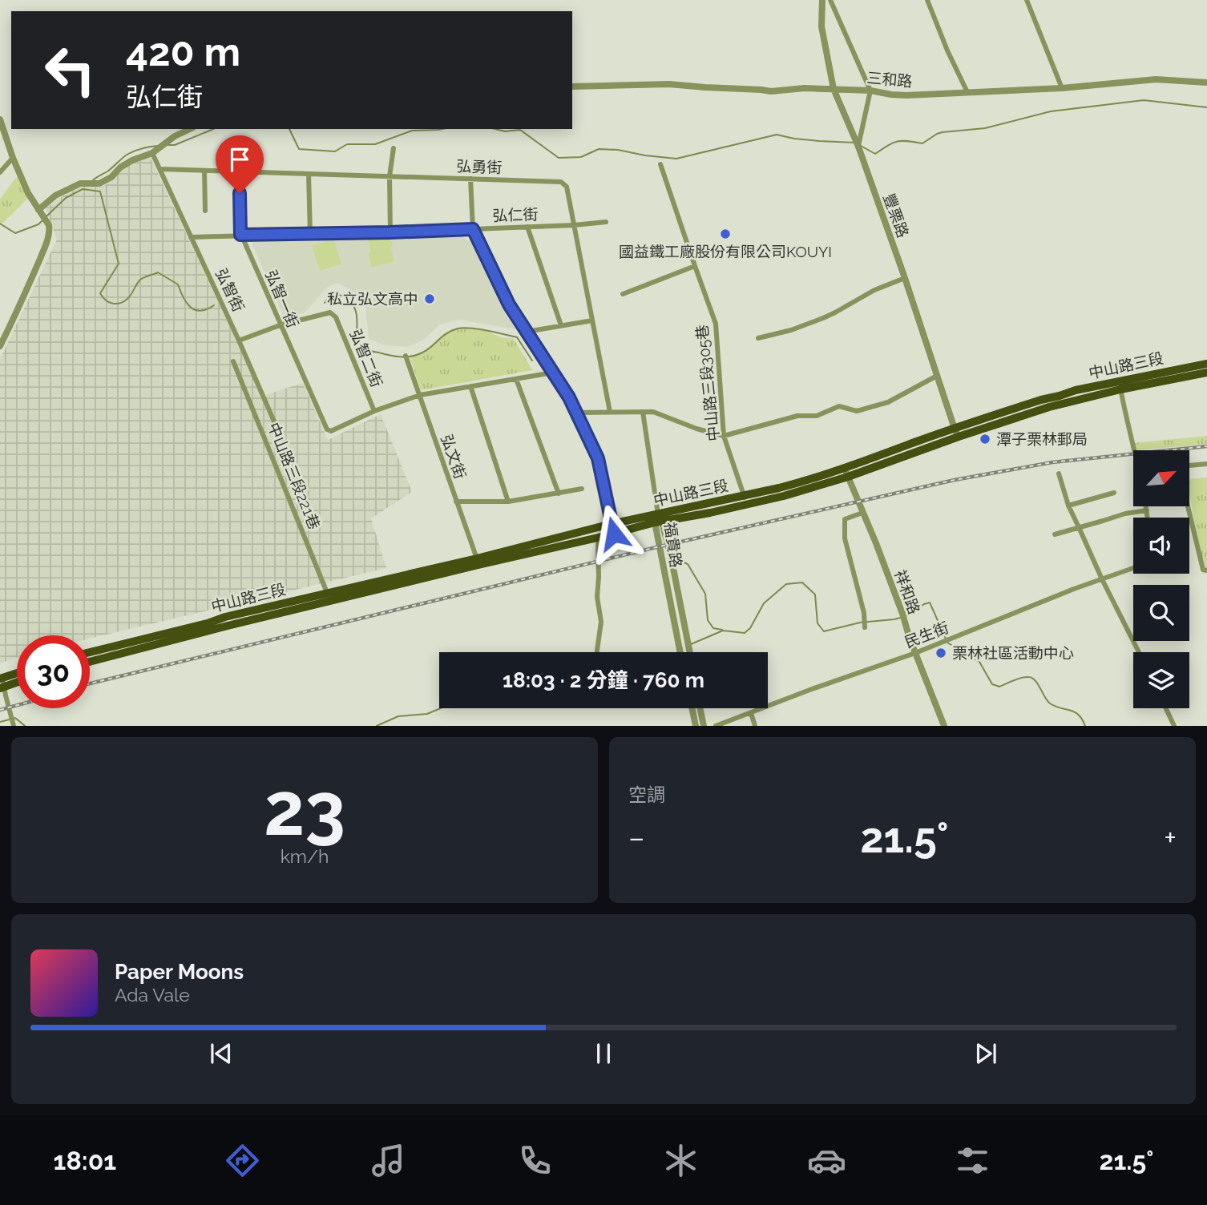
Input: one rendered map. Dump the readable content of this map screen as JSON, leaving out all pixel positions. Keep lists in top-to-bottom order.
{
  "streets": {
    "main road": ["中山路三段"],
    "street": [
      "三和路",
      "弘勇街",
      "弘仁街",
      "豐栗路",
      "弘智街",
      "弘智一街",
      "弘智二街",
      "中山路三段305巷",
      "弘文街",
      "中山路三段221巷",
      "福貴路",
      "祥和路",
      "民生街"
    ]
  },
  "crossings": [
    ["三和路", "豐栗路"],
    ["弘勇街", "弘仁街"],
    ["弘勇街", "弘智街"],
    ["弘勇街", "弘智一街"],
    ["弘仁街", "弘智街"],
    ["弘仁街", "弘智一街"],
    ["豐栗路", "中山路三段"],
    ["弘智街", "弘智二街"],
    ["弘智一街", "弘智二街"],
    ["中山路三段", "中山路三段305巷"],
    ["中山路三段", "弘文街"],
    ["中山路三段", "中山路三段221巷"],
    ["中山路三段", "福貴路"],
    ["中山路三段", "祥和路"],
    ["祥和路", "民生街"]
  ],
  "places": [
    "國益鐵工廠股份有限公司KOUYI",
    "私立弘文高中",
    "潭子栗林郵局",
    "栗林社區活動中心"
  ],
  "north": "top right",
  "page": {
    "turn": ["420 m", "弘仁街"],
    "limit": "30",
    "trip": "18:03 · 2 分鐘 · 760 m",
    "tile": [
      ["23", "km/h"],
      "空調"
    ],
    "heat": ["−", "21.5°", "+"],
    "song": ["Paper Moons", "Ada Vale"],
    "tabs": ["18:01", "21.5°"]
  }
}
